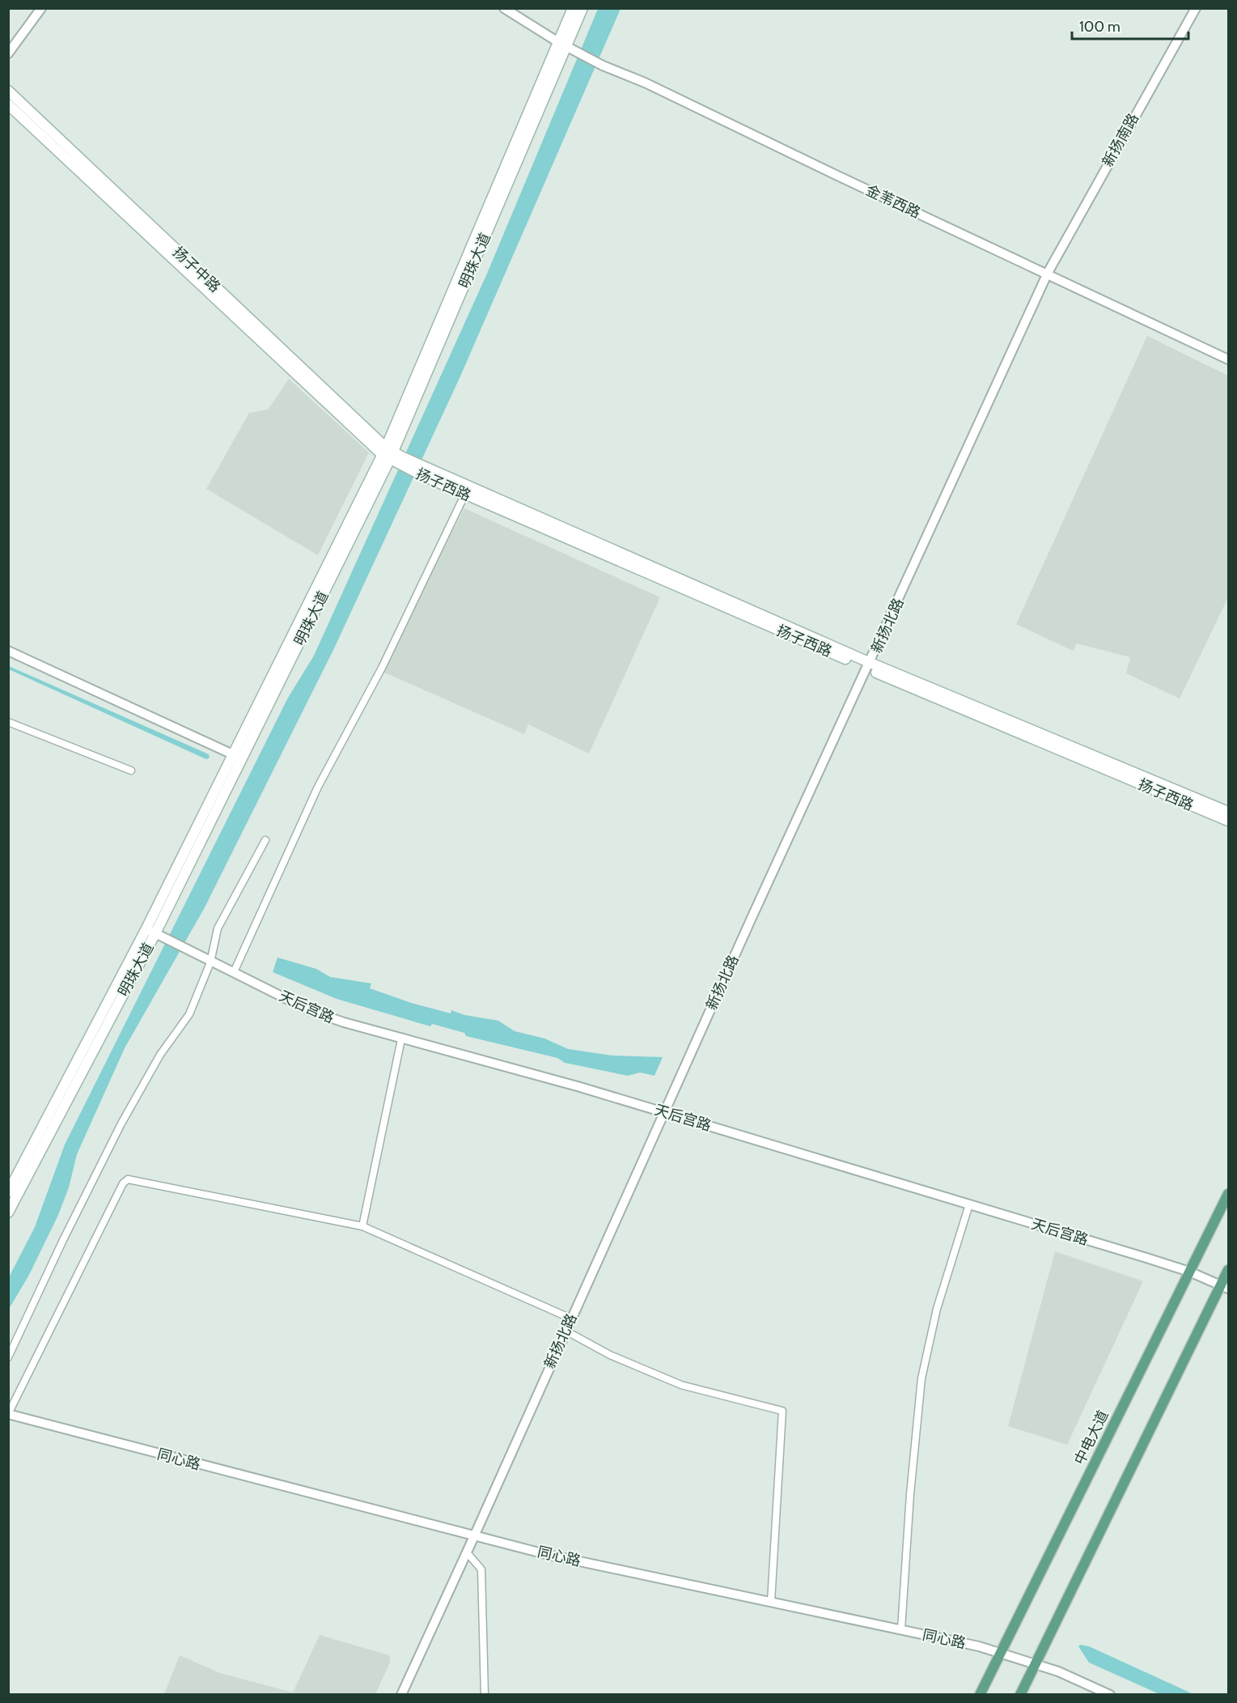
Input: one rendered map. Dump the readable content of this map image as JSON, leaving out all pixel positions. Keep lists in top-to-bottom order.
{
  "streets": {
    "main road": [
      "明珠大道",
      "扬子中路",
      "扬子西路",
      "中电大道"
    ],
    "street": [
      "新扬南路",
      "金苇西路",
      "新扬北路",
      "天后宫路",
      "同心路"
    ]
  },
  "crossings": [
    ["新扬南路", "金苇西路"],
    ["新扬南路", "新扬北路"],
    ["金苇西路", "明珠大道"],
    ["金苇西路", "新扬北路"],
    ["明珠大道", "扬子中路"],
    ["明珠大道", "扬子西路"],
    ["明珠大道", "天后宫路"],
    ["扬子中路", "扬子西路"],
    ["扬子西路", "新扬北路"],
    ["新扬北路", "天后宫路"],
    ["新扬北路", "同心路"],
    ["天后宫路", "中电大道"],
    ["中电大道", "同心路"]
  ],
  "scale_bar": "100 m"
}
